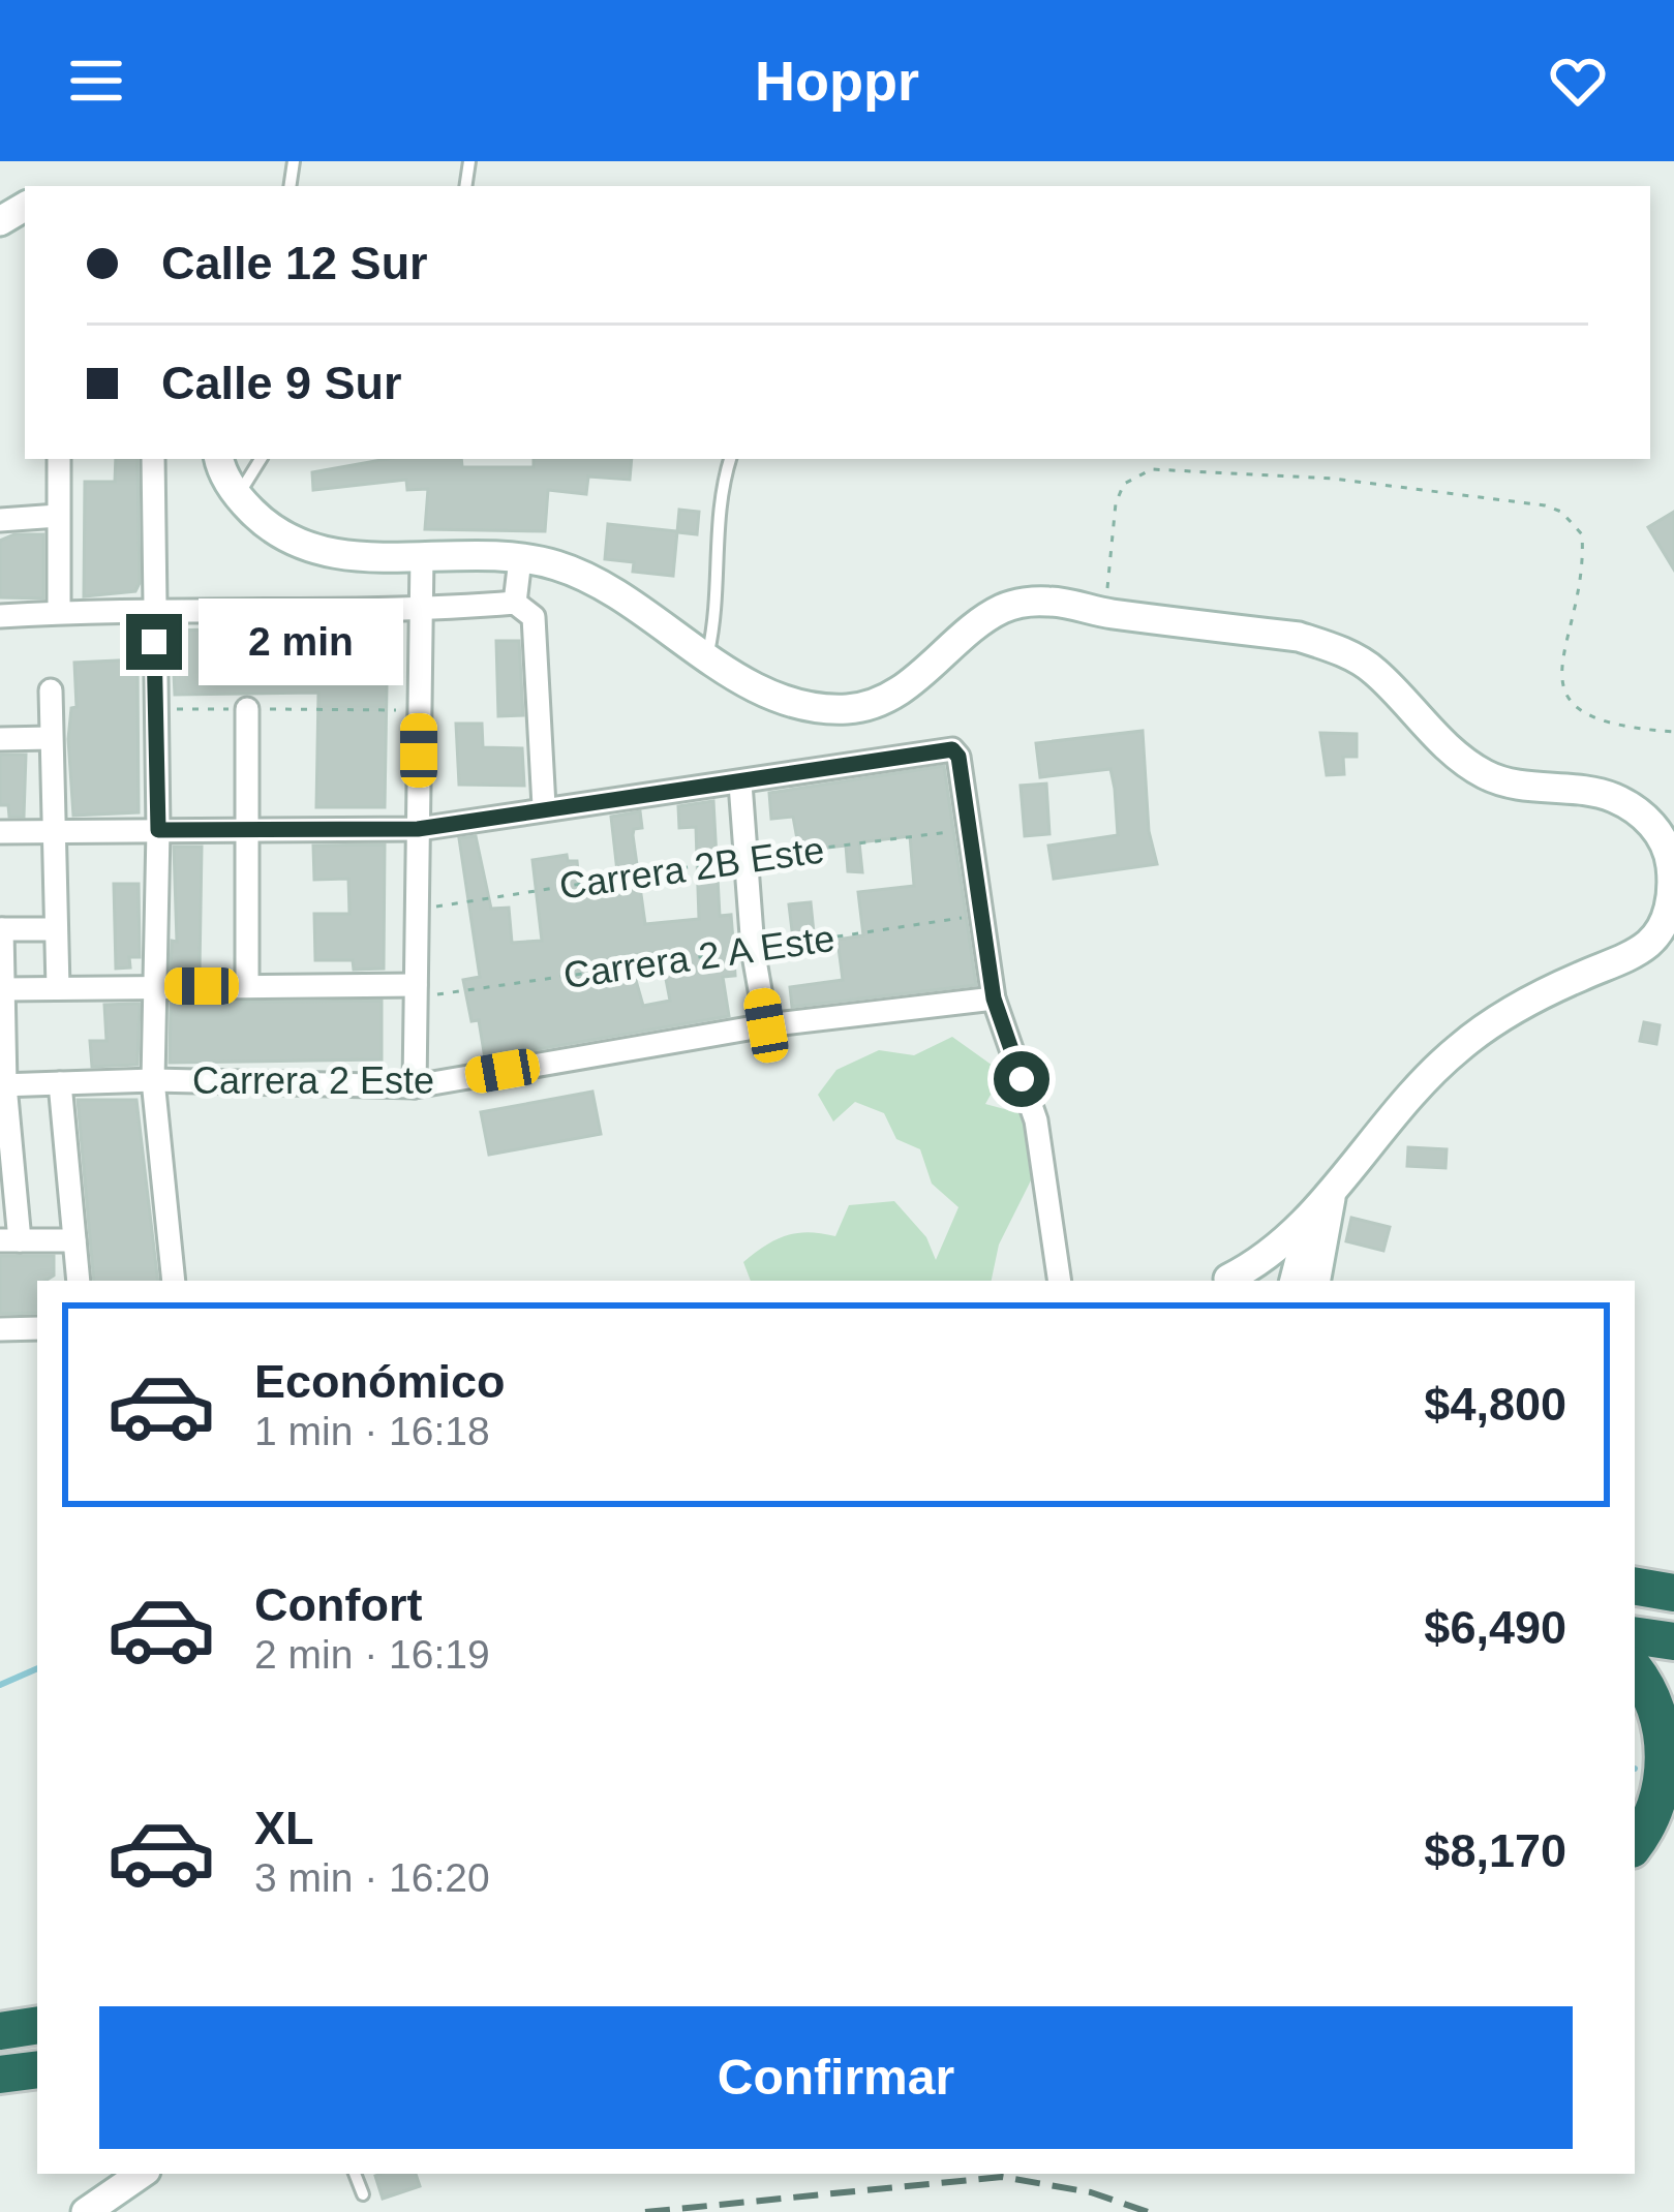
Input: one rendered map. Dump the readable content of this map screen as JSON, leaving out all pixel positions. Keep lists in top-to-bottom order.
{
  "streets": {
    "street": ["Carrera 2 Este"],
    "path": ["Carrera 2B Este", "Carrera 2 A Este"]
  },
  "page": {
    "header": "Hoppr",
    "banner": ["Calle 12 Sur", "Calle 9 Sur"],
    "bubble": "2 min",
    "list": [
      {
        "name": "Económico",
        "note": "1 min · 16:18",
        "value": "$4,800"
      },
      {
        "name": "Confort",
        "note": "2 min · 16:19",
        "value": "$6,490"
      },
      {
        "name": "XL",
        "note": "3 min · 16:20",
        "value": "$8,170"
      }
    ],
    "buttons": "Confirmar"
  }
}
